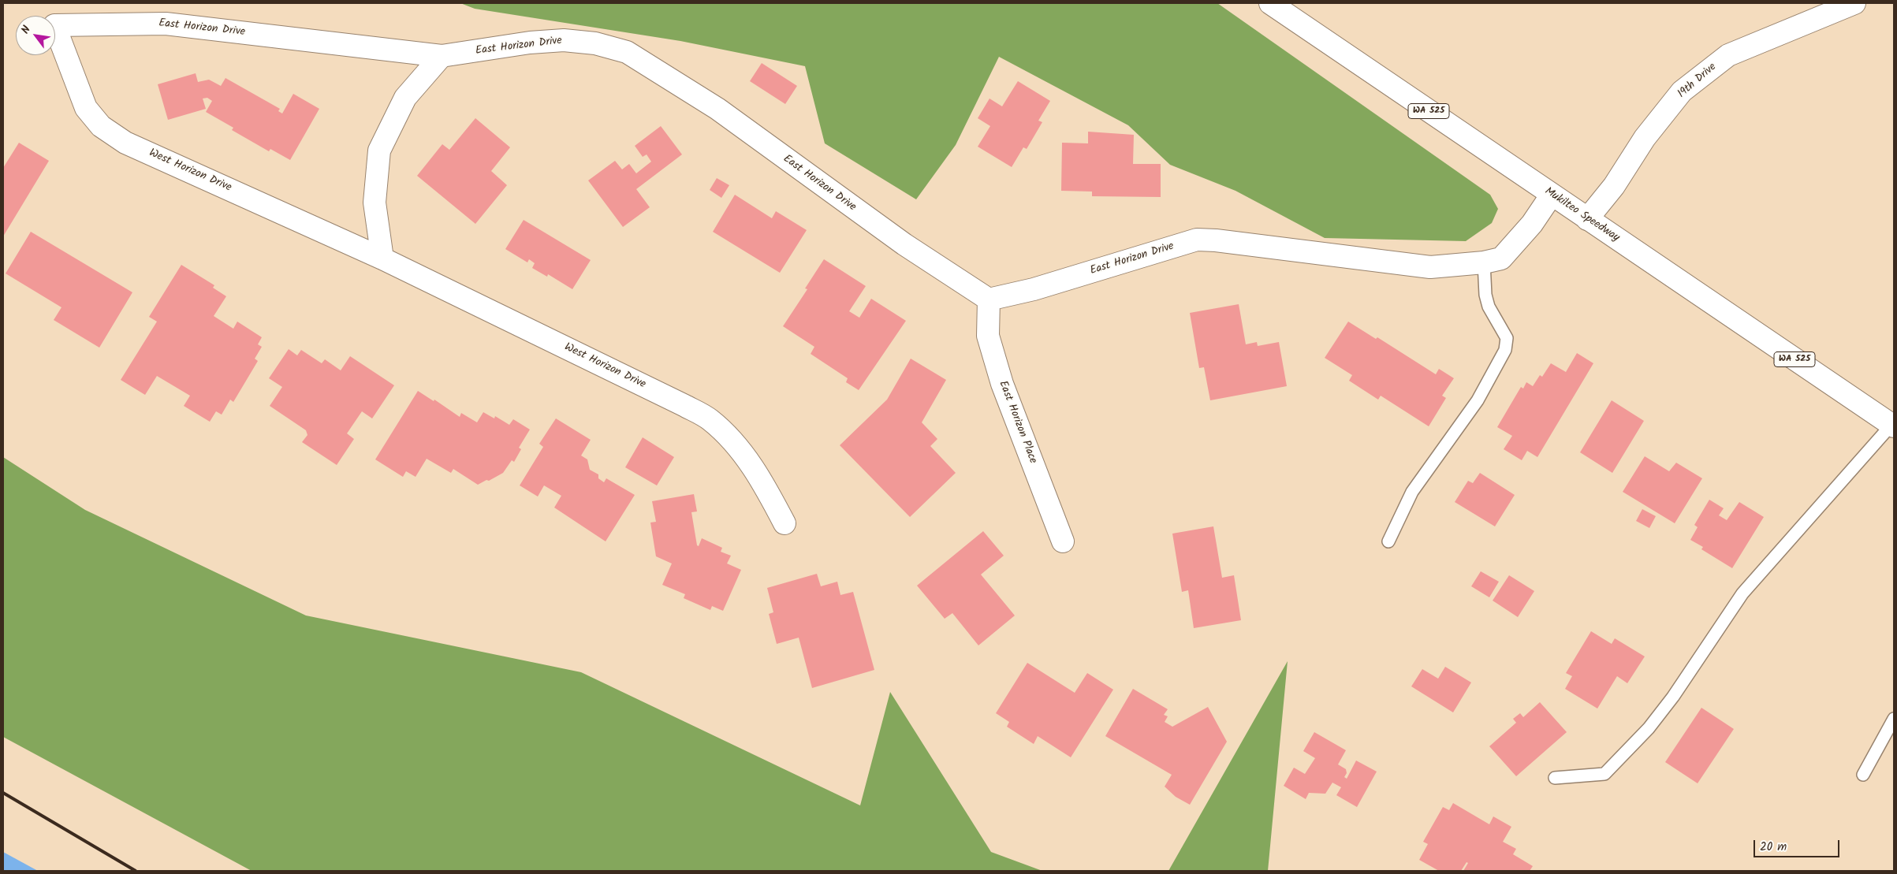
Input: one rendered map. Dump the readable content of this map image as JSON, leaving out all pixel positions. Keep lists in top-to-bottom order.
{
  "streets": {
    "street": [
      "East Horizon Drive",
      "19th Drive",
      "WA 525",
      "West Horizon Drive",
      "Mukilteo Speedway",
      "East Horizon Place"
    ]
  },
  "crossings": [
    ["East Horizon Drive", "Mukilteo Speedway"],
    ["East Horizon Drive", "East Horizon Place"],
    ["19th Drive", "Mukilteo Speedway"]
  ],
  "scale_bar": "20 m",
  "north": "top left"
}
